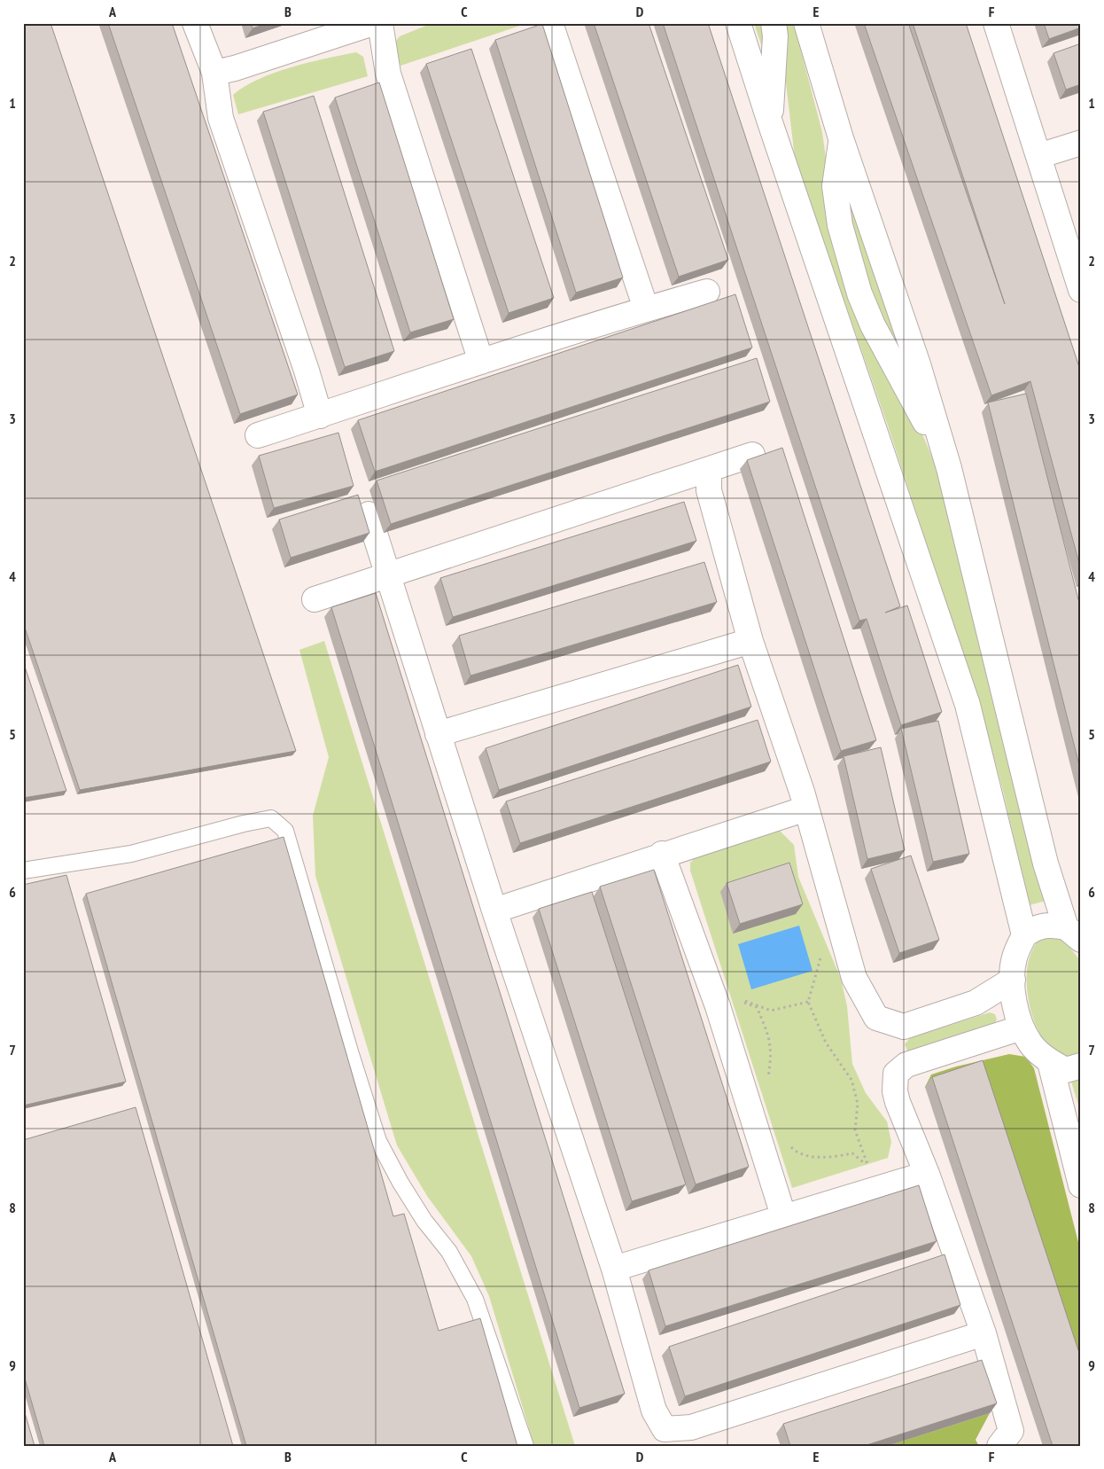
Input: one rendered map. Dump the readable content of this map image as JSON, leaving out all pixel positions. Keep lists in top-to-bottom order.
{
  "grid": {
    "columns": [
      "A",
      "B",
      "C",
      "D",
      "E",
      "F"
    ],
    "rows": [
      "1",
      "2",
      "3",
      "4",
      "5",
      "6",
      "7",
      "8",
      "9"
    ]
  }
}
